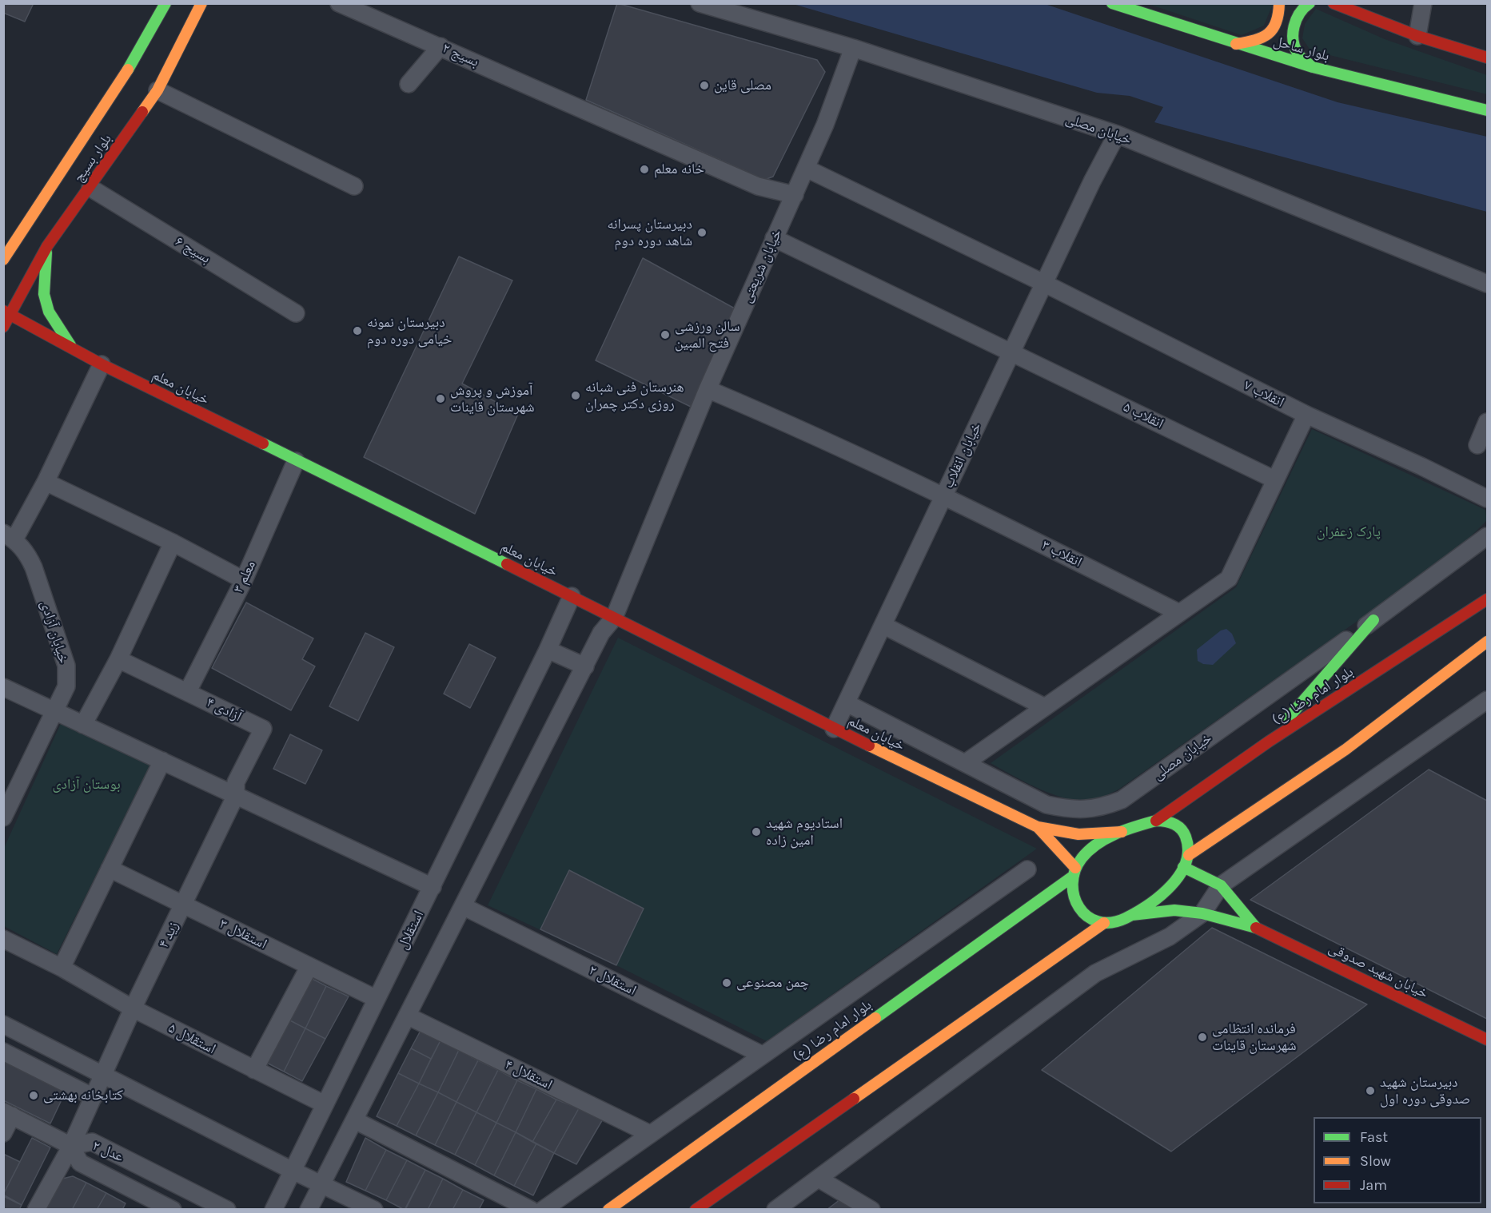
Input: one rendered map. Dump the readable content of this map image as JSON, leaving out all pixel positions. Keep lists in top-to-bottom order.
{
  "streets": {
    "main road": [
      "بلوار ساحل",
      "بلوار بسیج",
      "خیابان معلم",
      "بلوار امام رضا (ع)",
      "خیابان شهید صدوقی"
    ],
    "street": [
      "بسیج ۲",
      "خیابان مصلی",
      "بسیج ۶",
      "خیابان شریعتی",
      "انقلاب ۷",
      "انقلاب ۵",
      "خیابان انقلاب",
      "انقلاب ۳",
      "معلم ۳",
      "خیابان آزادی",
      "آزادی ۴",
      "استقلال",
      "استقلال ۳",
      "زید ۴",
      "استقلال ۲",
      "استقلال ۵",
      "استقلال ۴",
      "عدل ۲"
    ]
  },
  "crossings": [
    ["بسیج ۲", "خیابان شریعتی"],
    ["خیابان مصلی", "خیابان شریعتی"],
    ["خیابان مصلی", "خیابان انقلاب"],
    ["بلوار بسیج", "بسیج ۶"],
    ["بلوار بسیج", "خیابان معلم"],
    ["خیابان شریعتی", "خیابان معلم"],
    ["خیابان شریعتی", "انقلاب ۷"],
    ["خیابان شریعتی", "انقلاب ۵"],
    ["خیابان شریعتی", "انقلاب ۳"],
    ["خیابان معلم", "خیابان انقلاب"],
    ["خیابان معلم", "معلم ۳"],
    ["خیابان معلم", "استقلال"],
    ["انقلاب ۷", "خیابان انقلاب"],
    ["انقلاب ۵", "خیابان انقلاب"],
    ["خیابان انقلاب", "انقلاب ۳"],
    ["معلم ۳", "آزادی ۴"],
    ["آزادی ۴", "زید ۴"],
    ["استقلال", "استقلال ۳"],
    ["استقلال", "استقلال ۵"],
    ["استقلال ۳", "زید ۴"],
    ["زید ۴", "استقلال ۵"],
    ["زید ۴", "عدل ۲"]
  ],
  "parks": ["پارک زعفران", "بوستان آزادی"],
  "places": [
    "مصلی قاین",
    "خانه معلم",
    "دبیرستان پسرانه شاهد دوره دوم",
    "دبیرستان نمونه خیامی دوره دوم",
    "سالن ورزشی فتح المبین",
    "هنرستان فنی شبانه روزی دکتر چمران",
    "آموزش و پروش شهرستان قاینات",
    "استادیوم شهید امین زاده",
    "چمن مصنوعی",
    "فرمانده انتظامی شهرستان قاینات",
    "دبیرستان شهید صدوقی دوره اول",
    "کتابخانه بهشتی"
  ],
  "legend": ["Fast", "Slow", "Jam"]
}
